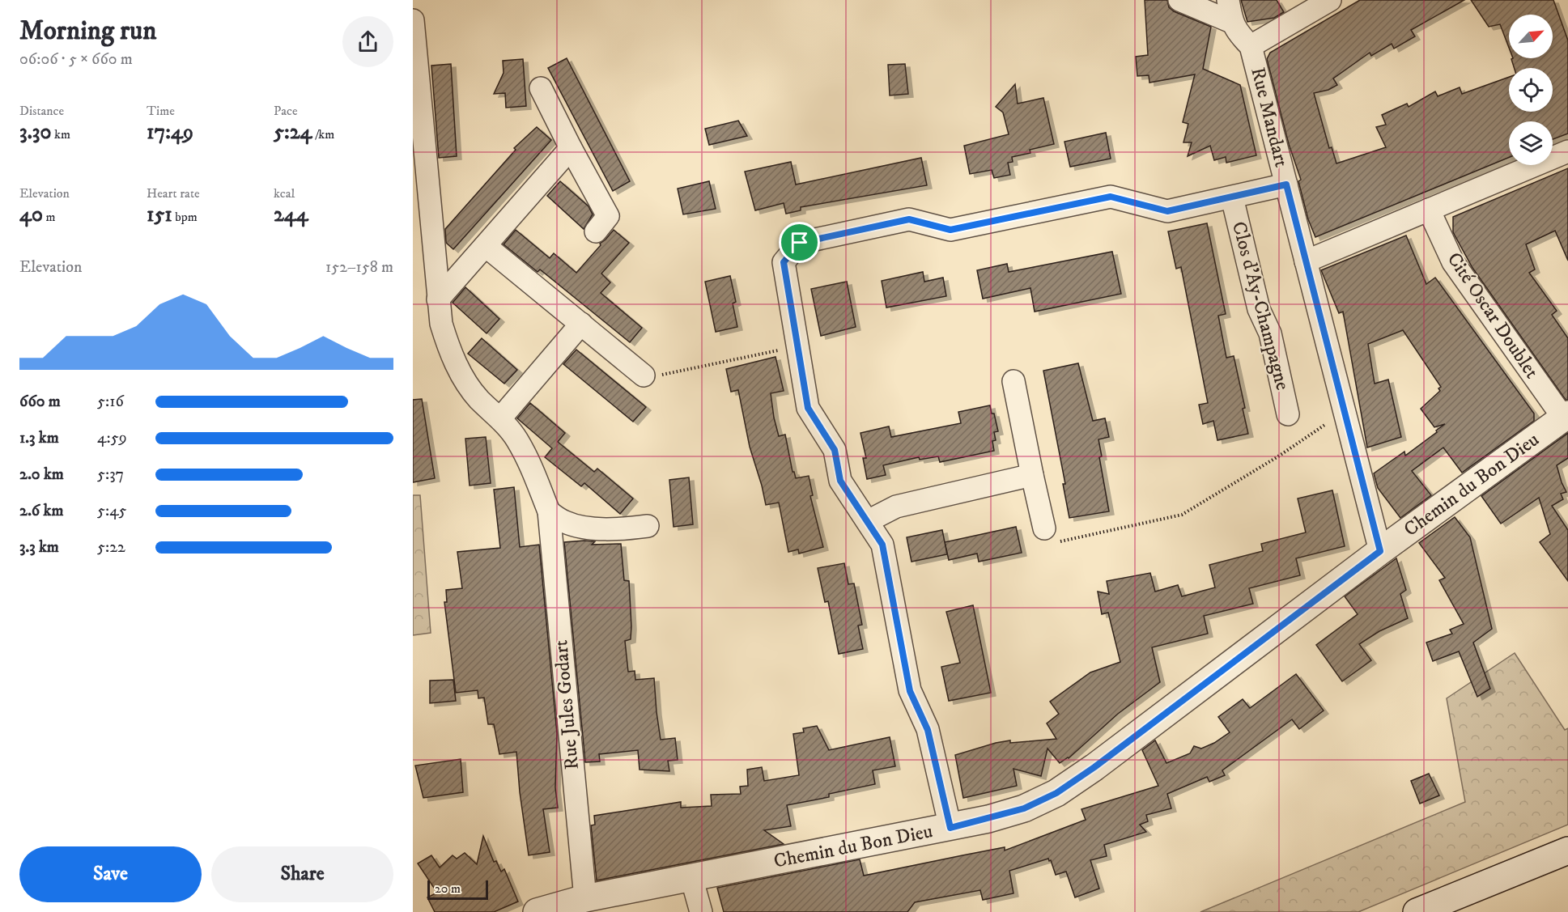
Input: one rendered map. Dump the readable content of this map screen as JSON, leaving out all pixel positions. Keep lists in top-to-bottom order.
{
  "streets": {
    "street": [
      "Rue Mandart",
      "Clos d'Ay-Champagne",
      "Cité Oscar Doublet",
      "Chemin du Bon Dieu",
      "Rue Jules Godart"
    ]
  },
  "crossings": [
    ["Rue Mandart", "Clos d'Ay-Champagne"],
    ["Rue Mandart", "Chemin du Bon Dieu"],
    ["Clos d'Ay-Champagne", "Chemin du Bon Dieu"],
    ["Cité Oscar Doublet", "Chemin du Bon Dieu"],
    ["Chemin du Bon Dieu", "Rue Jules Godart"]
  ],
  "scale_bar": "20 m",
  "north": "top right",
  "page": {
    "heading": ["Morning run", "06:06 · 5 × 660 m"],
    "stats": [
      ["Distance", "3.30 km"],
      ["Time", "17:49"],
      ["Pace", "5:24 /km"],
      ["Elevation", "40 m"],
      ["Heart rate", "151 bpm"],
      ["kcal", "244"]
    ],
    "chart": ["Elevation", "152–158 m"],
    "list": [
      {
        "name": "660 m",
        "note": "5:16"
      },
      {
        "name": "1.3 km",
        "note": "4:59"
      },
      {
        "name": "2.0 km",
        "note": "5:37"
      },
      {
        "name": "2.6 km",
        "note": "5:45"
      },
      {
        "name": "3.3 km",
        "note": "5:22"
      }
    ],
    "buttons": ["Save", "Share"],
    "scale": "20 m"
  }
}
